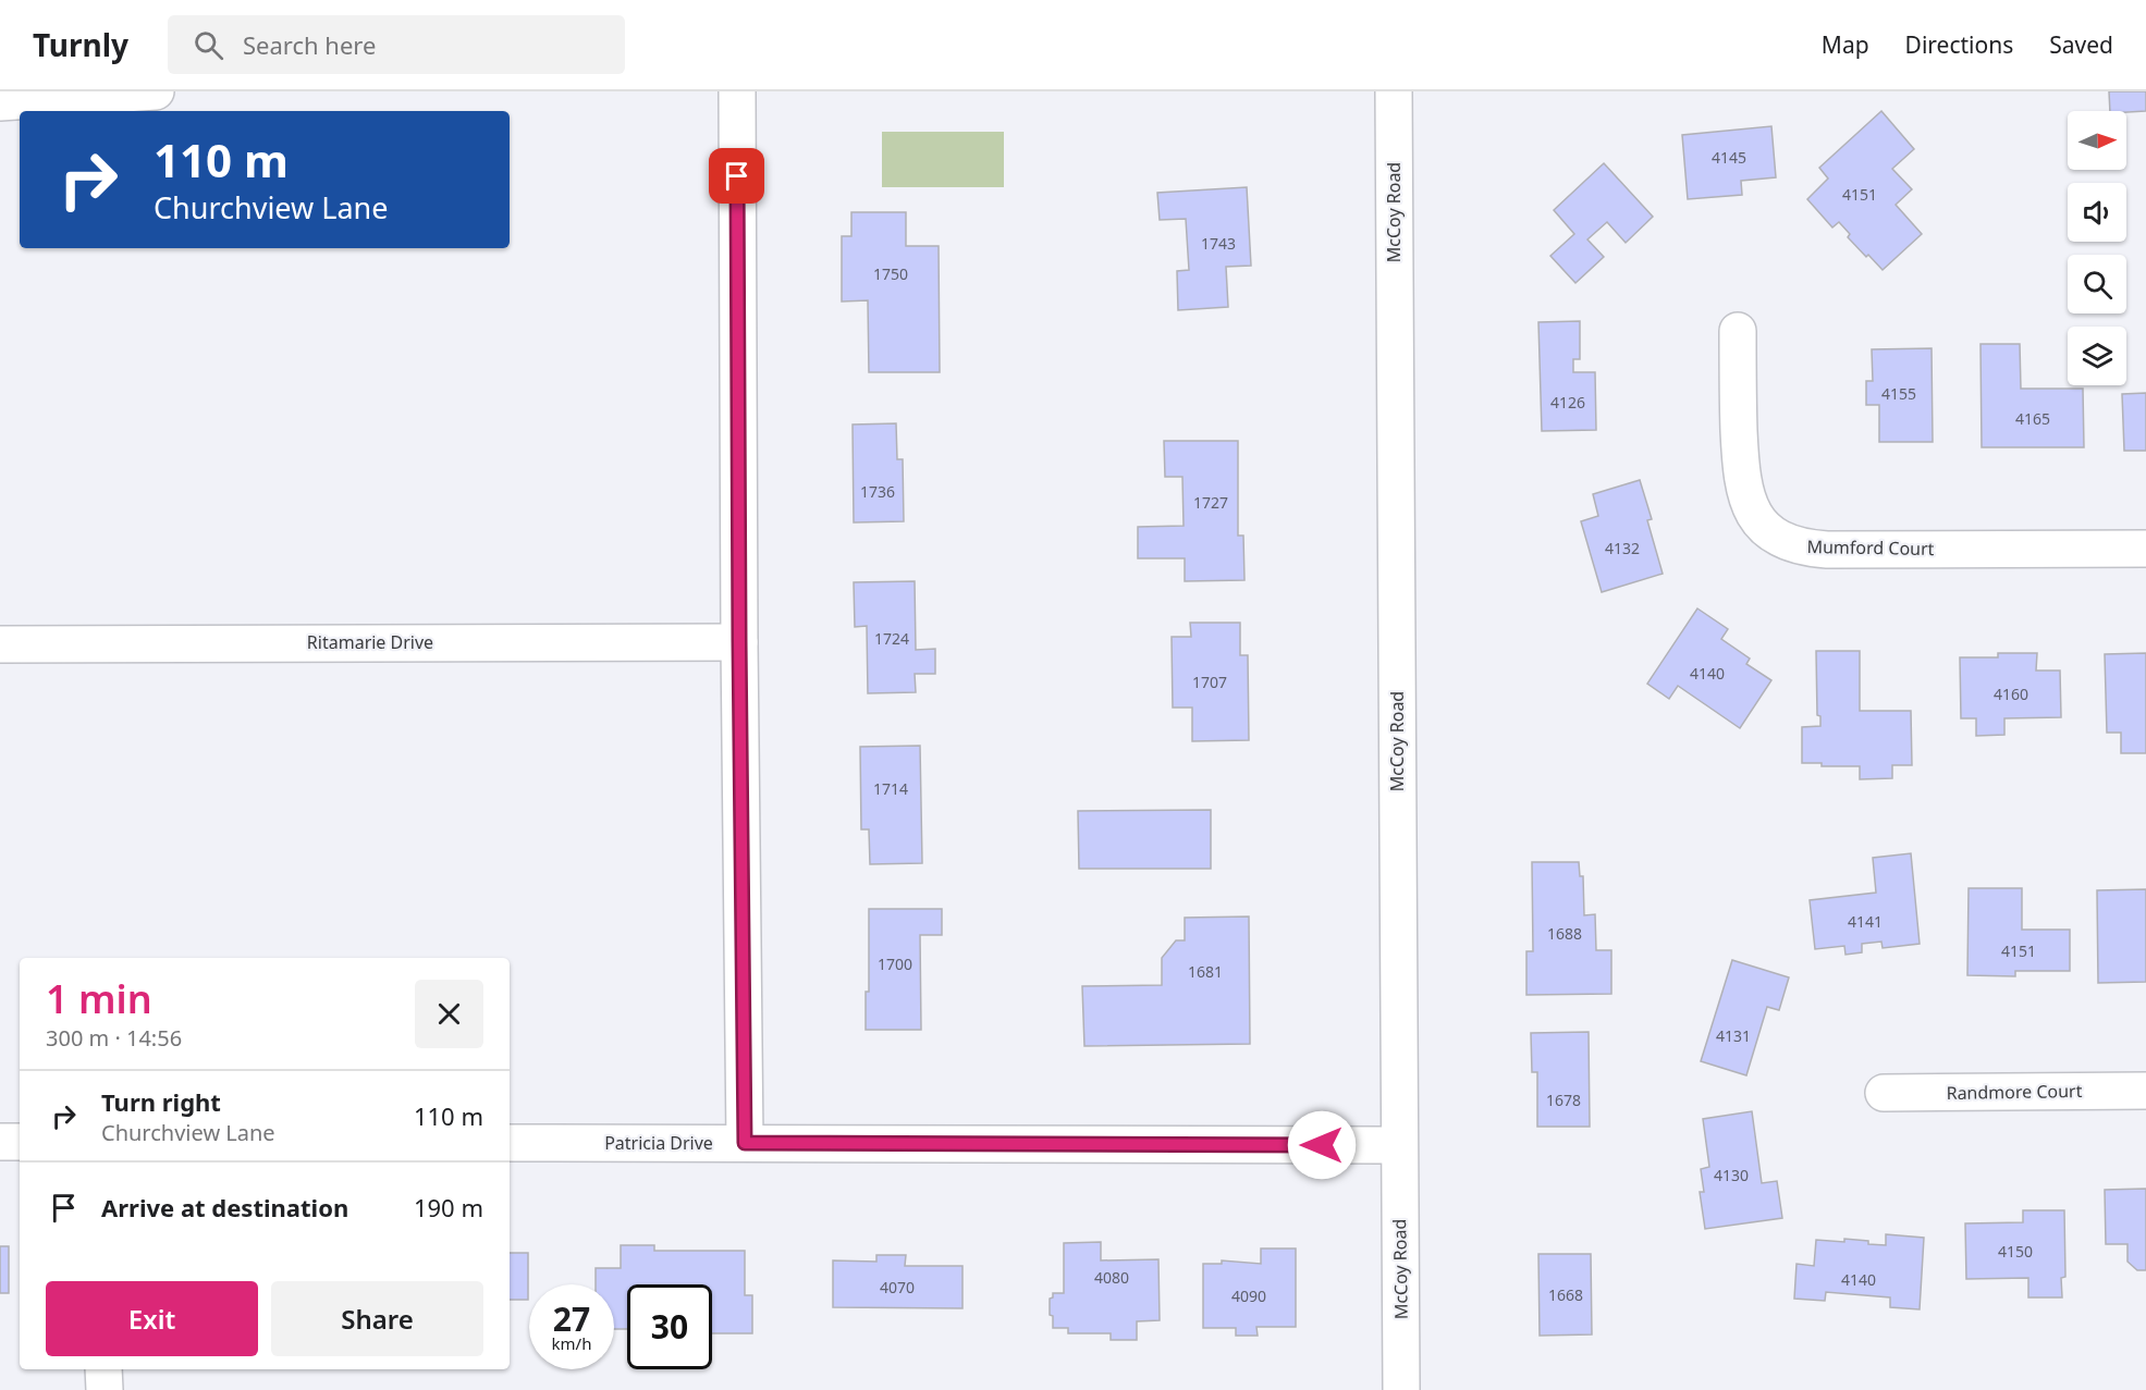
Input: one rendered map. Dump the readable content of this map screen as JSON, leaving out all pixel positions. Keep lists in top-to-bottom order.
{
  "streets": {
    "street": [
      "McCoy Road",
      "Mumford Court",
      "Ritamarie Drive",
      "Randmore Court",
      "Patricia Drive"
    ]
  },
  "crossings": [
    ["McCoy Road", "Patricia Drive"]
  ],
  "house_numbers": [
    "4145",
    "4151",
    "1743",
    "1750",
    "4155",
    "4126",
    "4165",
    "1736",
    "1727",
    "4132",
    "1724",
    "4140",
    "1707",
    "4160",
    "1714",
    "4141",
    "1688",
    "4151",
    "1700",
    "1681",
    "4131",
    "1678",
    "4130",
    "4150",
    "4080",
    "4140",
    "4070",
    "1668",
    "4090"
  ],
  "north": "right",
  "page": {
    "header": "Turnly",
    "search": "Search here",
    "nav": ["Map", "Directions", "Saved"],
    "turn": ["110 m", "Churchview Lane"],
    "heading": ["1 min", "300 m · 14:56"],
    "list": [
      {
        "name": "Turn right",
        "note": "Churchview Lane",
        "value": "110 m"
      },
      {
        "name": "Arrive at destination",
        "value": "190 m"
      }
    ],
    "buttons": ["Exit", "Share"],
    "speed": "27 km/h",
    "limit": "30"
  }
}
